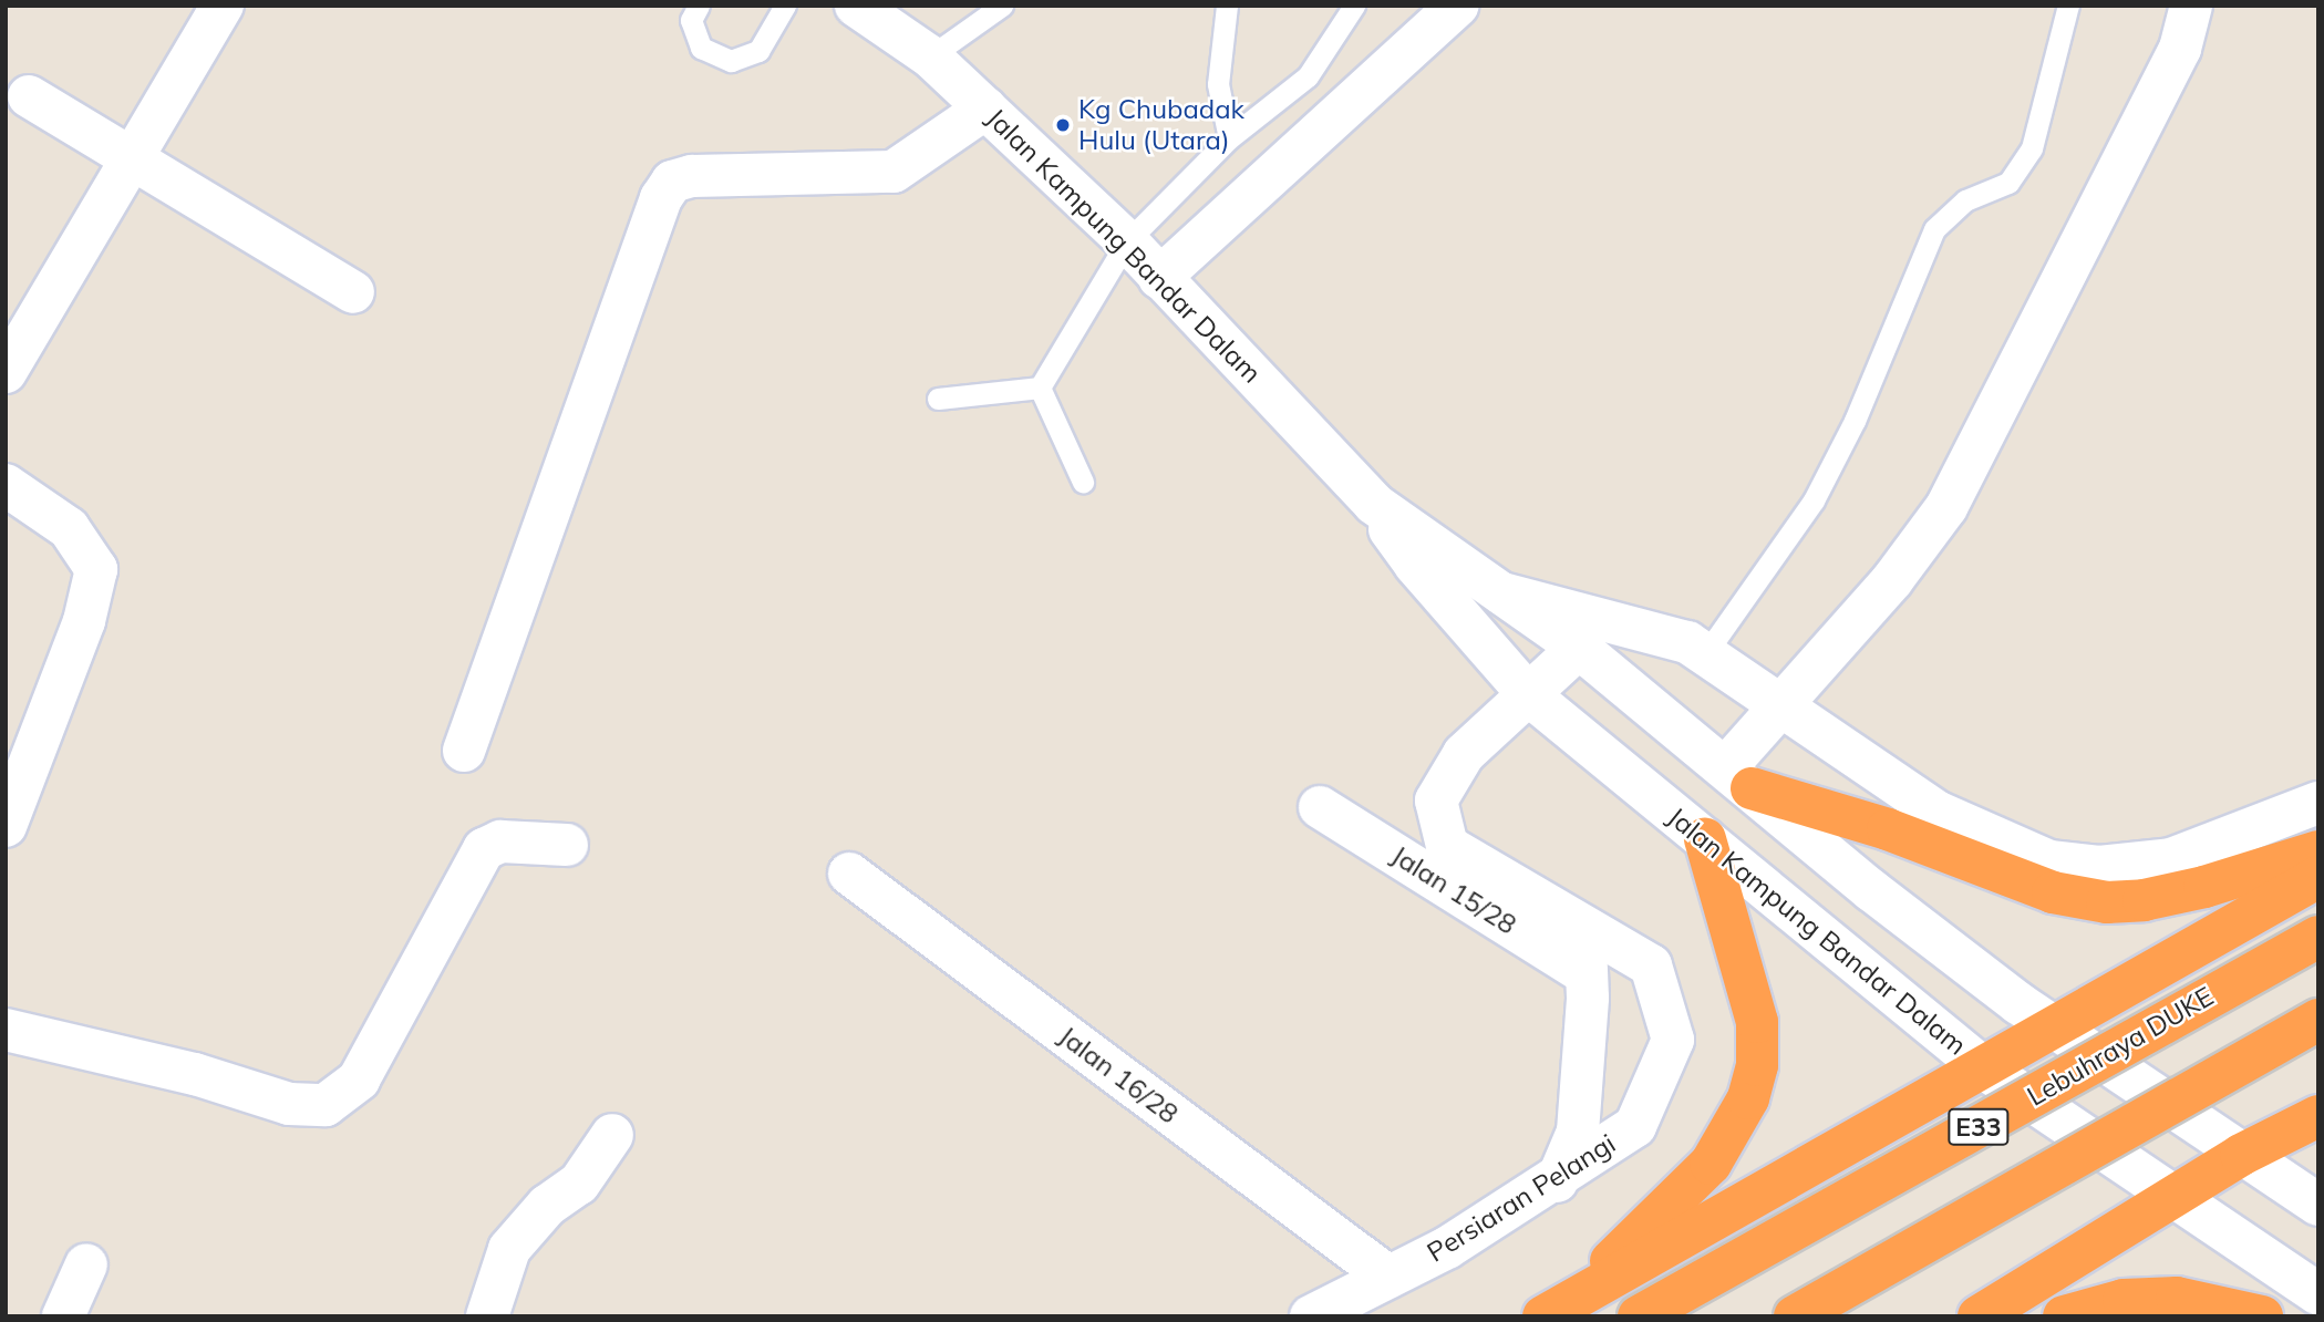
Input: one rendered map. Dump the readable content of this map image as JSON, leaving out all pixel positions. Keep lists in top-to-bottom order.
{
  "streets": {
    "highway": ["Lebuhraya DUKE", "E33"],
    "street": [
      "Jalan Kampung Bandar Dalam",
      "Jalan 15/28",
      "Jalan 16/28",
      "Persiaran Pelangi"
    ]
  },
  "crossings": [
    ["Jalan Kampung Bandar Dalam", "Persiaran Pelangi"],
    ["Jalan 16/28", "Persiaran Pelangi"]
  ],
  "places": ["Kg Chubadak Hulu (Utara)"]
}
